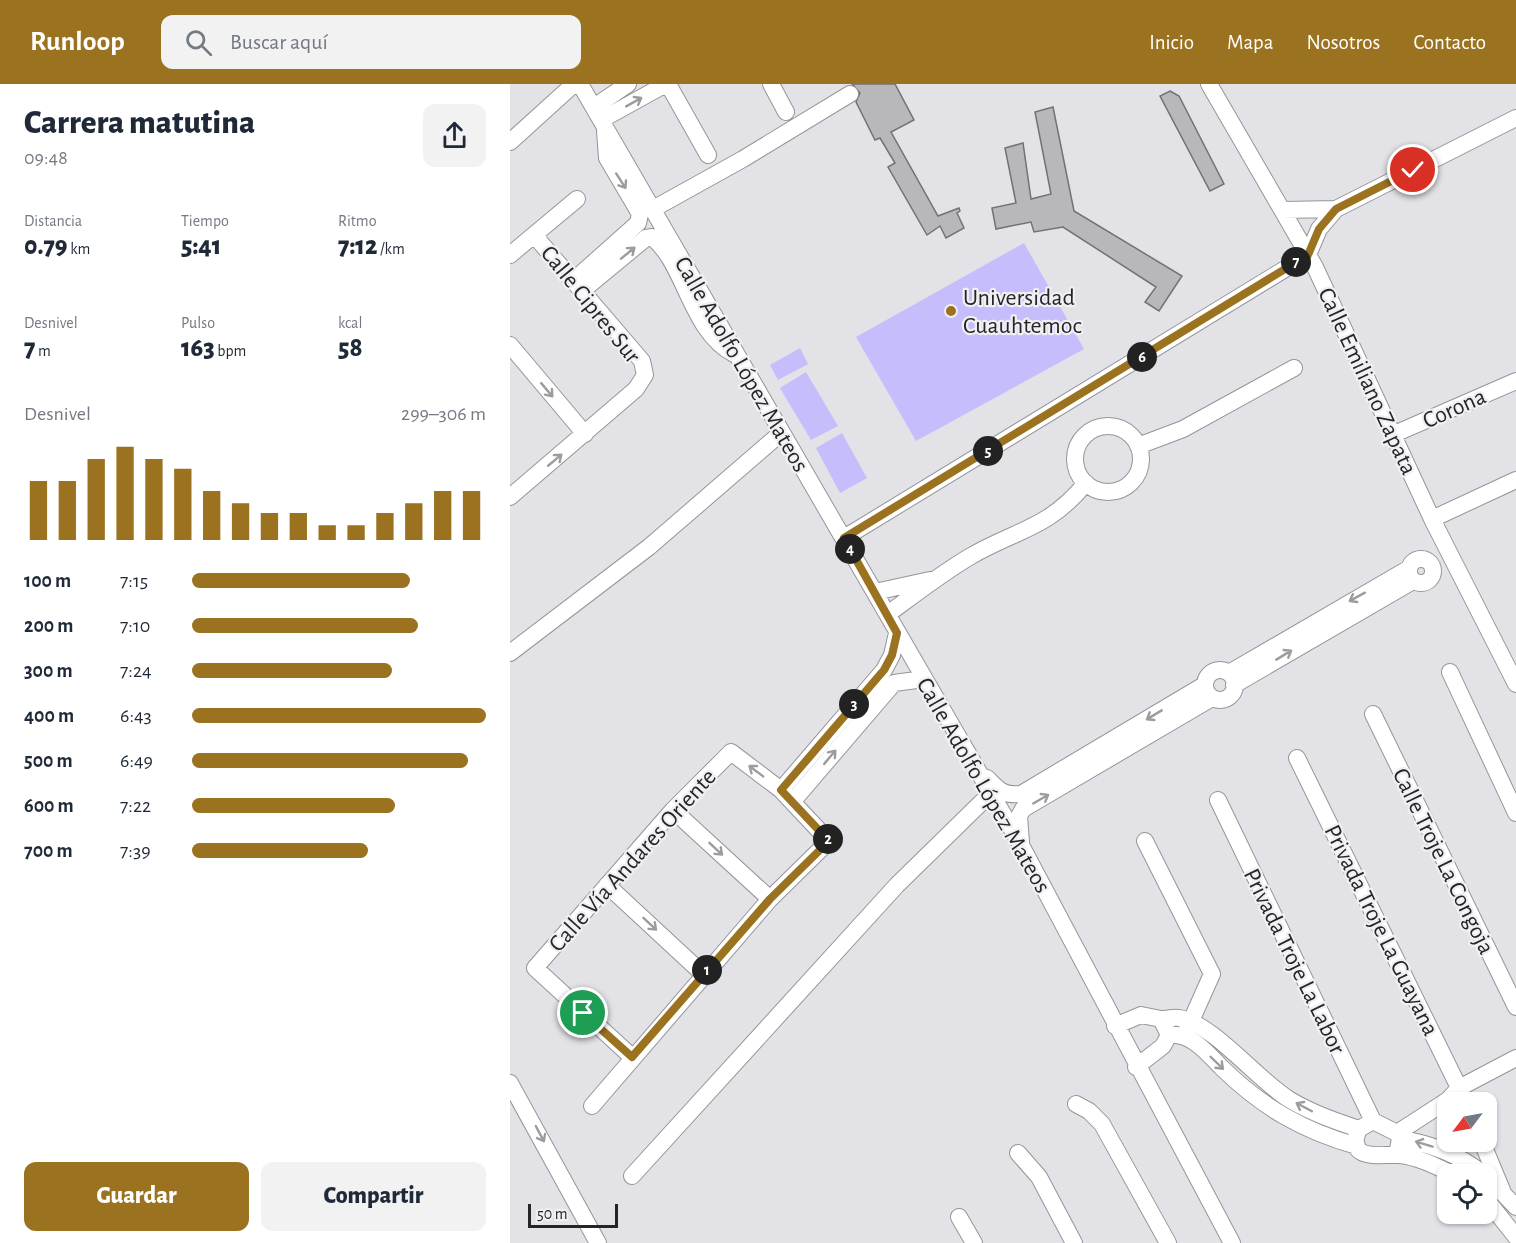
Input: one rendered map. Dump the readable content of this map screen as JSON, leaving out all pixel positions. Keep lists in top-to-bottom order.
{
  "streets": {
    "street": [
      "Calle Cipres Sur",
      "Calle Adolfo López Mateos",
      "Calle Emiliano Zapata",
      "Corona",
      "Calle Vía Andares Oriente",
      "Calle Troje La Congoja",
      "Privada Troje La Guayana",
      "Privada Troje La Labor"
    ]
  },
  "crossings": [
    ["Calle Emiliano Zapata", "Corona"]
  ],
  "places": ["Universidad Cuauhtemoc"],
  "scale_bar": "50 m",
  "north": "bottom left",
  "page": {
    "header": "Runloop",
    "search": "Buscar aquí",
    "nav": [
      "Inicio",
      "Mapa",
      "Nosotros",
      "Contacto"
    ],
    "heading": ["Carrera matutina", "09:48"],
    "stats": [
      ["Distancia", "0.79 km"],
      ["Tiempo", "5:41"],
      ["Ritmo", "7:12 /km"],
      ["Desnivel", "7 m"],
      ["Pulso", "163 bpm"],
      ["kcal", "58"]
    ],
    "pins": [
      "7",
      "6",
      "5",
      "4",
      "3",
      "2",
      "1"
    ],
    "chart": ["Desnivel", "299–306 m"],
    "list": [
      {
        "name": "100 m",
        "note": "7:15"
      },
      {
        "name": "200 m",
        "note": "7:10"
      },
      {
        "name": "300 m",
        "note": "7:24"
      },
      {
        "name": "400 m",
        "note": "6:43"
      },
      {
        "name": "500 m",
        "note": "6:49"
      },
      {
        "name": "600 m",
        "note": "7:22"
      },
      {
        "name": "700 m",
        "note": "7:39"
      }
    ],
    "buttons": ["Guardar", "Compartir"],
    "scale": "50 m"
  }
}
